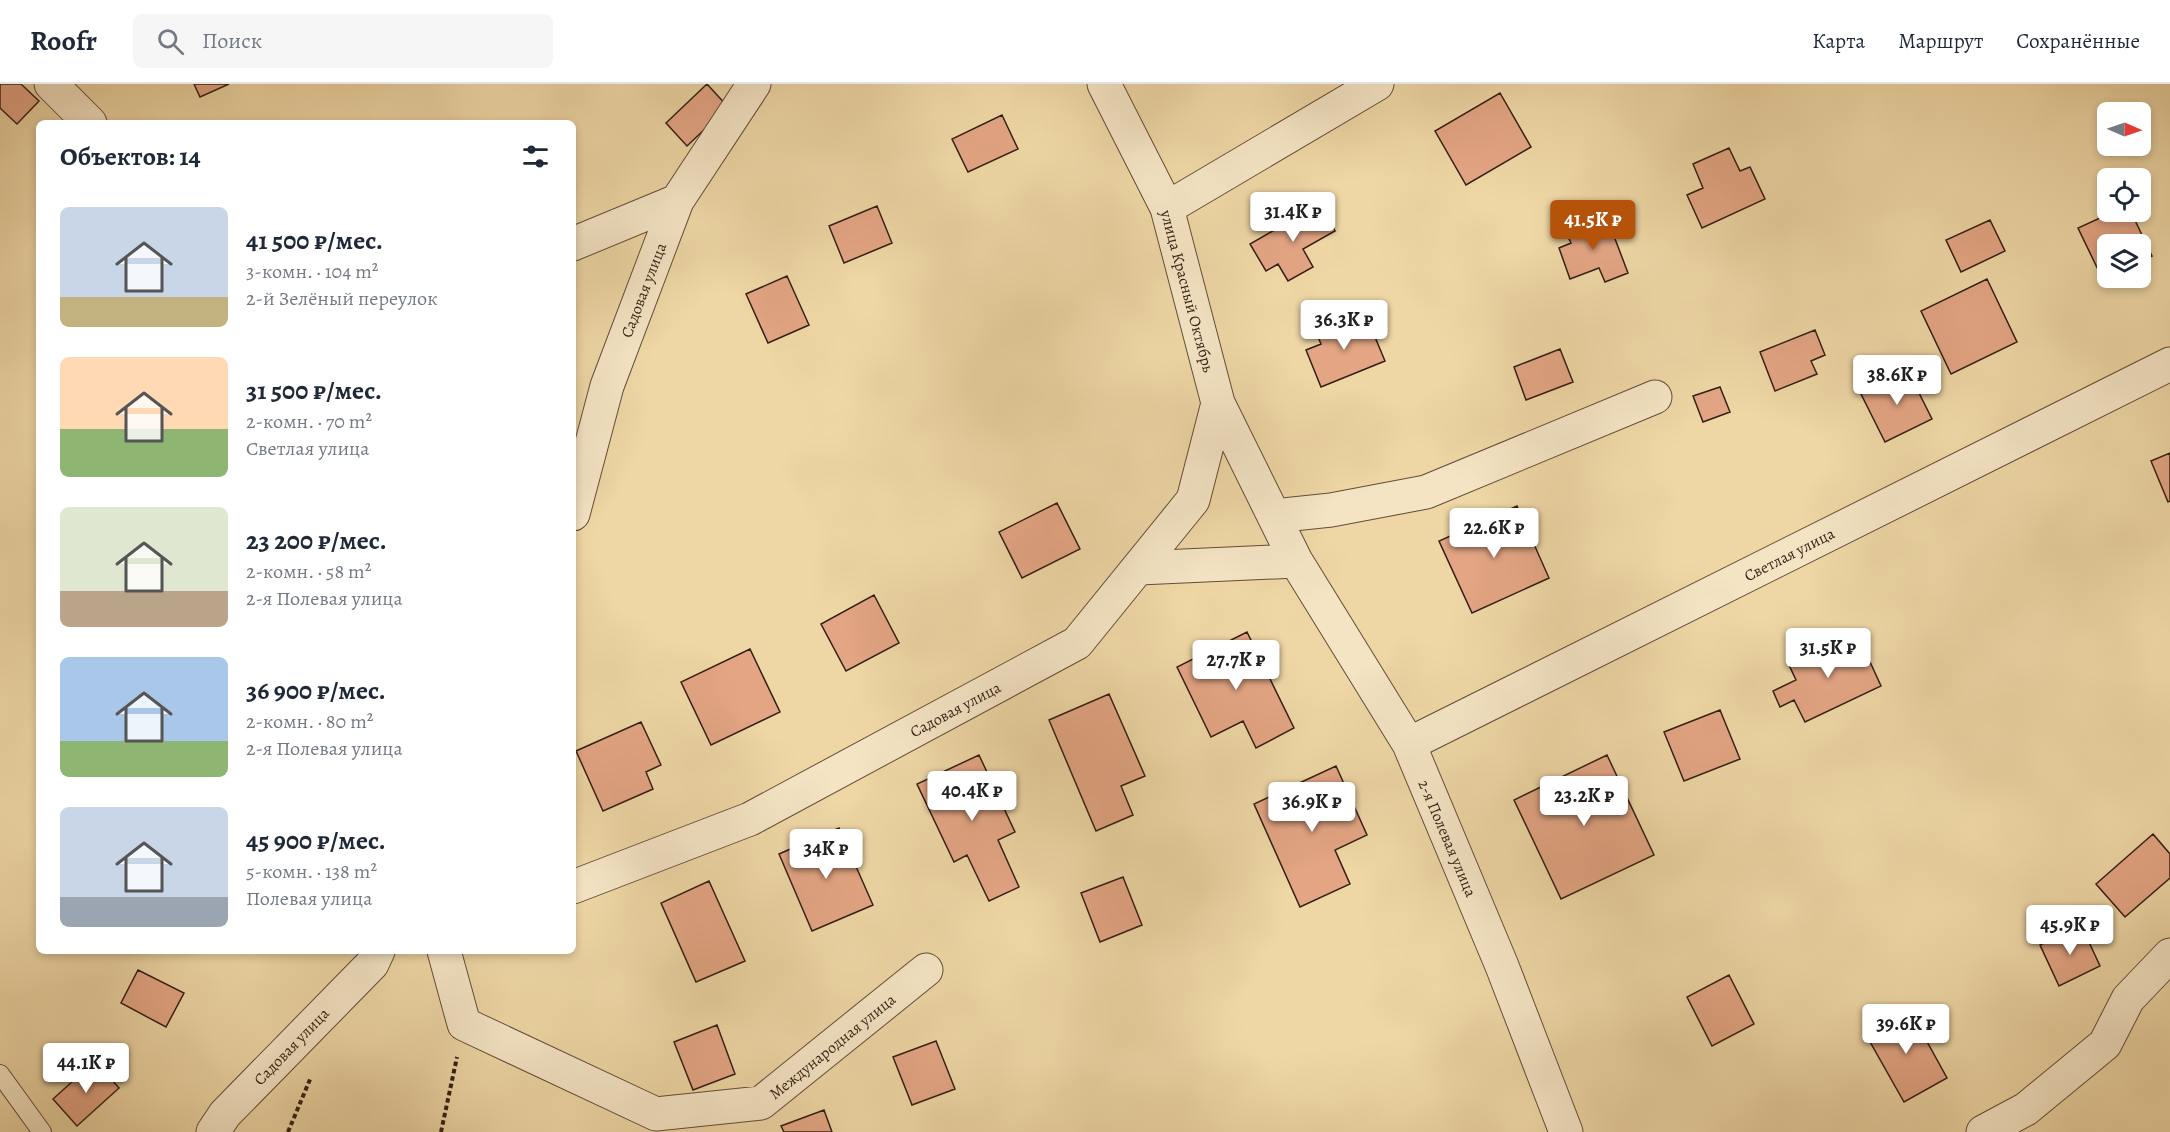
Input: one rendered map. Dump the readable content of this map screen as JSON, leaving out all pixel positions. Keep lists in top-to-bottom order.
{
  "streets": {
    "street": [
      "Садовая улица",
      "улица Красный Октябрь",
      "Светлая улица",
      "2-я Полевая улица",
      "Международная улица"
    ]
  },
  "crossings": [
    ["Садовая улица", "улица Красный Октябрь"],
    ["улица Красный Октябрь", "2-я Полевая улица"],
    ["Светлая улица", "2-я Полевая улица"]
  ],
  "north": "right",
  "page": {
    "header": "Roofr",
    "search": "Поиск",
    "nav": ["Карта", "Маршрут", "Сохранённые"],
    "heading": "Объектов: 14",
    "price": [
      "31.4K ₽",
      "41.5K ₽",
      "36.3K ₽",
      "38.6K ₽",
      "22.6K ₽",
      "31.5K ₽",
      "27.7K ₽",
      "40.4K ₽",
      "23.2K ₽",
      "36.9K ₽",
      "34K ₽",
      "45.9K ₽",
      "39.6K ₽",
      "44.1K ₽"
    ],
    "list": [
      {
        "name": "41 500 ₽/мес.",
        "note": "3-комн. · 104 m² · 2-й Зелёный переулок"
      },
      {
        "name": "31 500 ₽/мес.",
        "note": "2-комн. · 70 m² · Светлая улица"
      },
      {
        "name": "23 200 ₽/мес.",
        "note": "2-комн. · 58 m² · 2-я Полевая улица"
      },
      {
        "name": "36 900 ₽/мес.",
        "note": "2-комн. · 80 m² · 2-я Полевая улица"
      },
      {
        "name": "45 900 ₽/мес.",
        "note": "5-комн. · 138 m² · Полевая улица"
      }
    ]
  }
}
